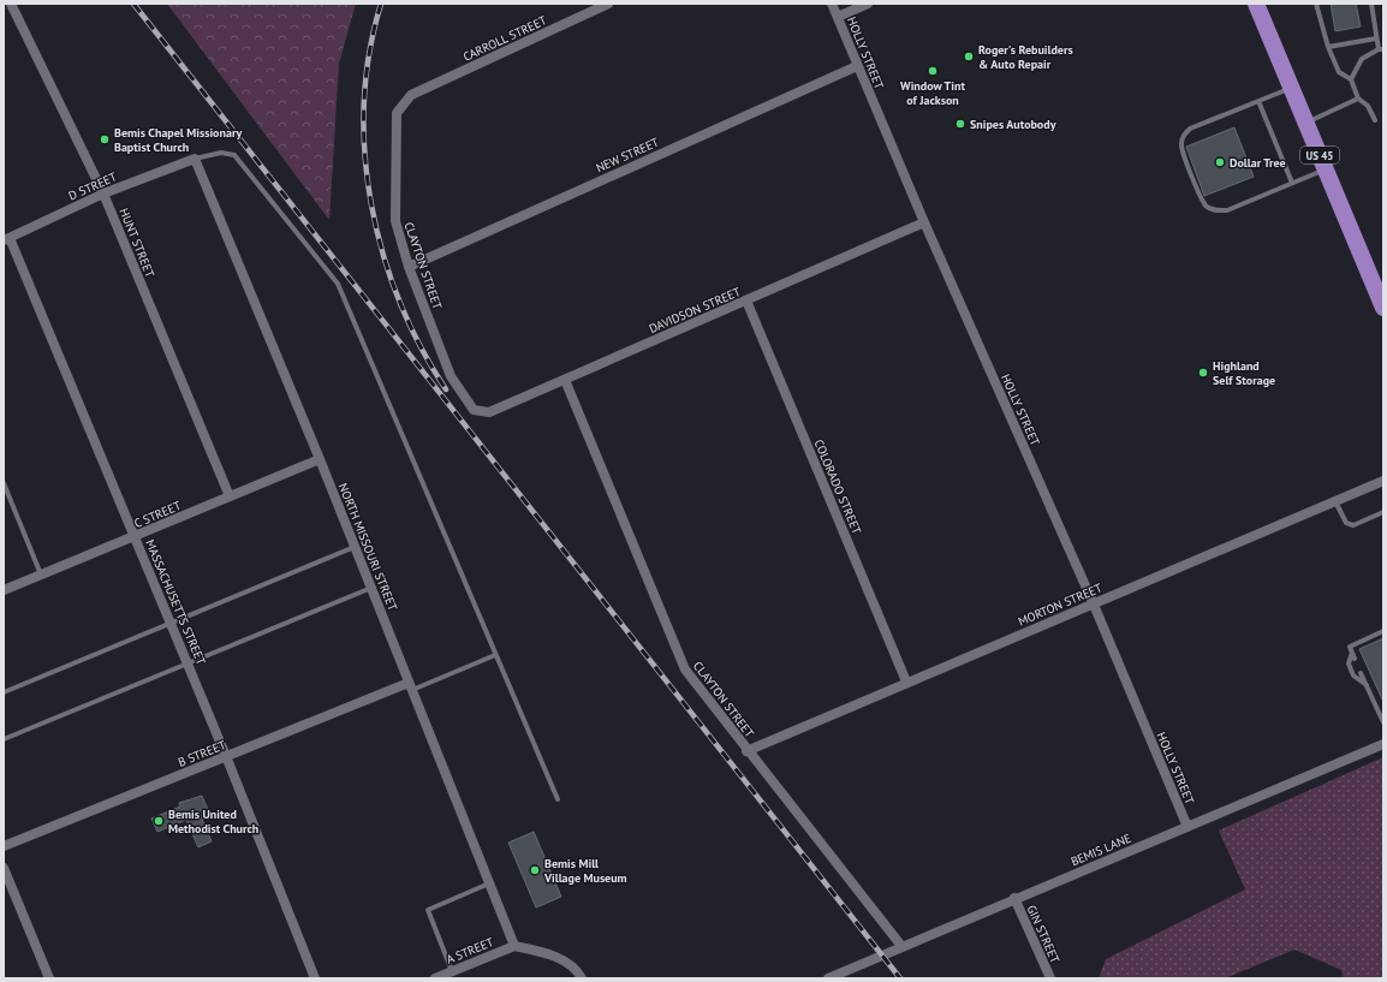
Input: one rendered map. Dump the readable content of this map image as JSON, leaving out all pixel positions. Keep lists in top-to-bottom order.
{
  "streets": {
    "highway": ["US 45"],
    "street": [
      "CARROLL STREET",
      "HOLLY STREET",
      "NEW STREET",
      "D STREET",
      "HUNT STREET",
      "CLAYTON STREET",
      "DAVIDSON STREET",
      "COLORADO STREET",
      "C STREET",
      "NORTH MISSOURI STREET",
      "MASSACHUSETTS STREET",
      "MORTON STREET",
      "B STREET",
      "BEMIS LANE",
      "GIN STREET",
      "A STREET"
    ]
  },
  "crossings": [
    ["CARROLL STREET", "CLAYTON STREET"],
    ["HOLLY STREET", "NEW STREET"],
    ["HOLLY STREET", "DAVIDSON STREET"],
    ["HOLLY STREET", "MORTON STREET"],
    ["HOLLY STREET", "BEMIS LANE"],
    ["NEW STREET", "CLAYTON STREET"],
    ["D STREET", "HUNT STREET"],
    ["D STREET", "NORTH MISSOURI STREET"],
    ["D STREET", "MASSACHUSETTS STREET"],
    ["HUNT STREET", "C STREET"],
    ["CLAYTON STREET", "DAVIDSON STREET"],
    ["CLAYTON STREET", "MORTON STREET"],
    ["CLAYTON STREET", "BEMIS LANE"],
    ["DAVIDSON STREET", "COLORADO STREET"],
    ["COLORADO STREET", "MORTON STREET"],
    ["C STREET", "NORTH MISSOURI STREET"],
    ["C STREET", "MASSACHUSETTS STREET"],
    ["NORTH MISSOURI STREET", "B STREET"],
    ["NORTH MISSOURI STREET", "A STREET"],
    ["MASSACHUSETTS STREET", "B STREET"],
    ["BEMIS LANE", "GIN STREET"]
  ],
  "places": [
    "Roger's Rebuilders & Auto Repair",
    "Window Tint of Jackson",
    "Snipes Autobody",
    "Bemis Chapel Missionary Baptist Church",
    "Dollar Tree",
    "Highland Self Storage",
    "Bemis United Methodist Church",
    "Bemis Mill Village Museum"
  ]
}
